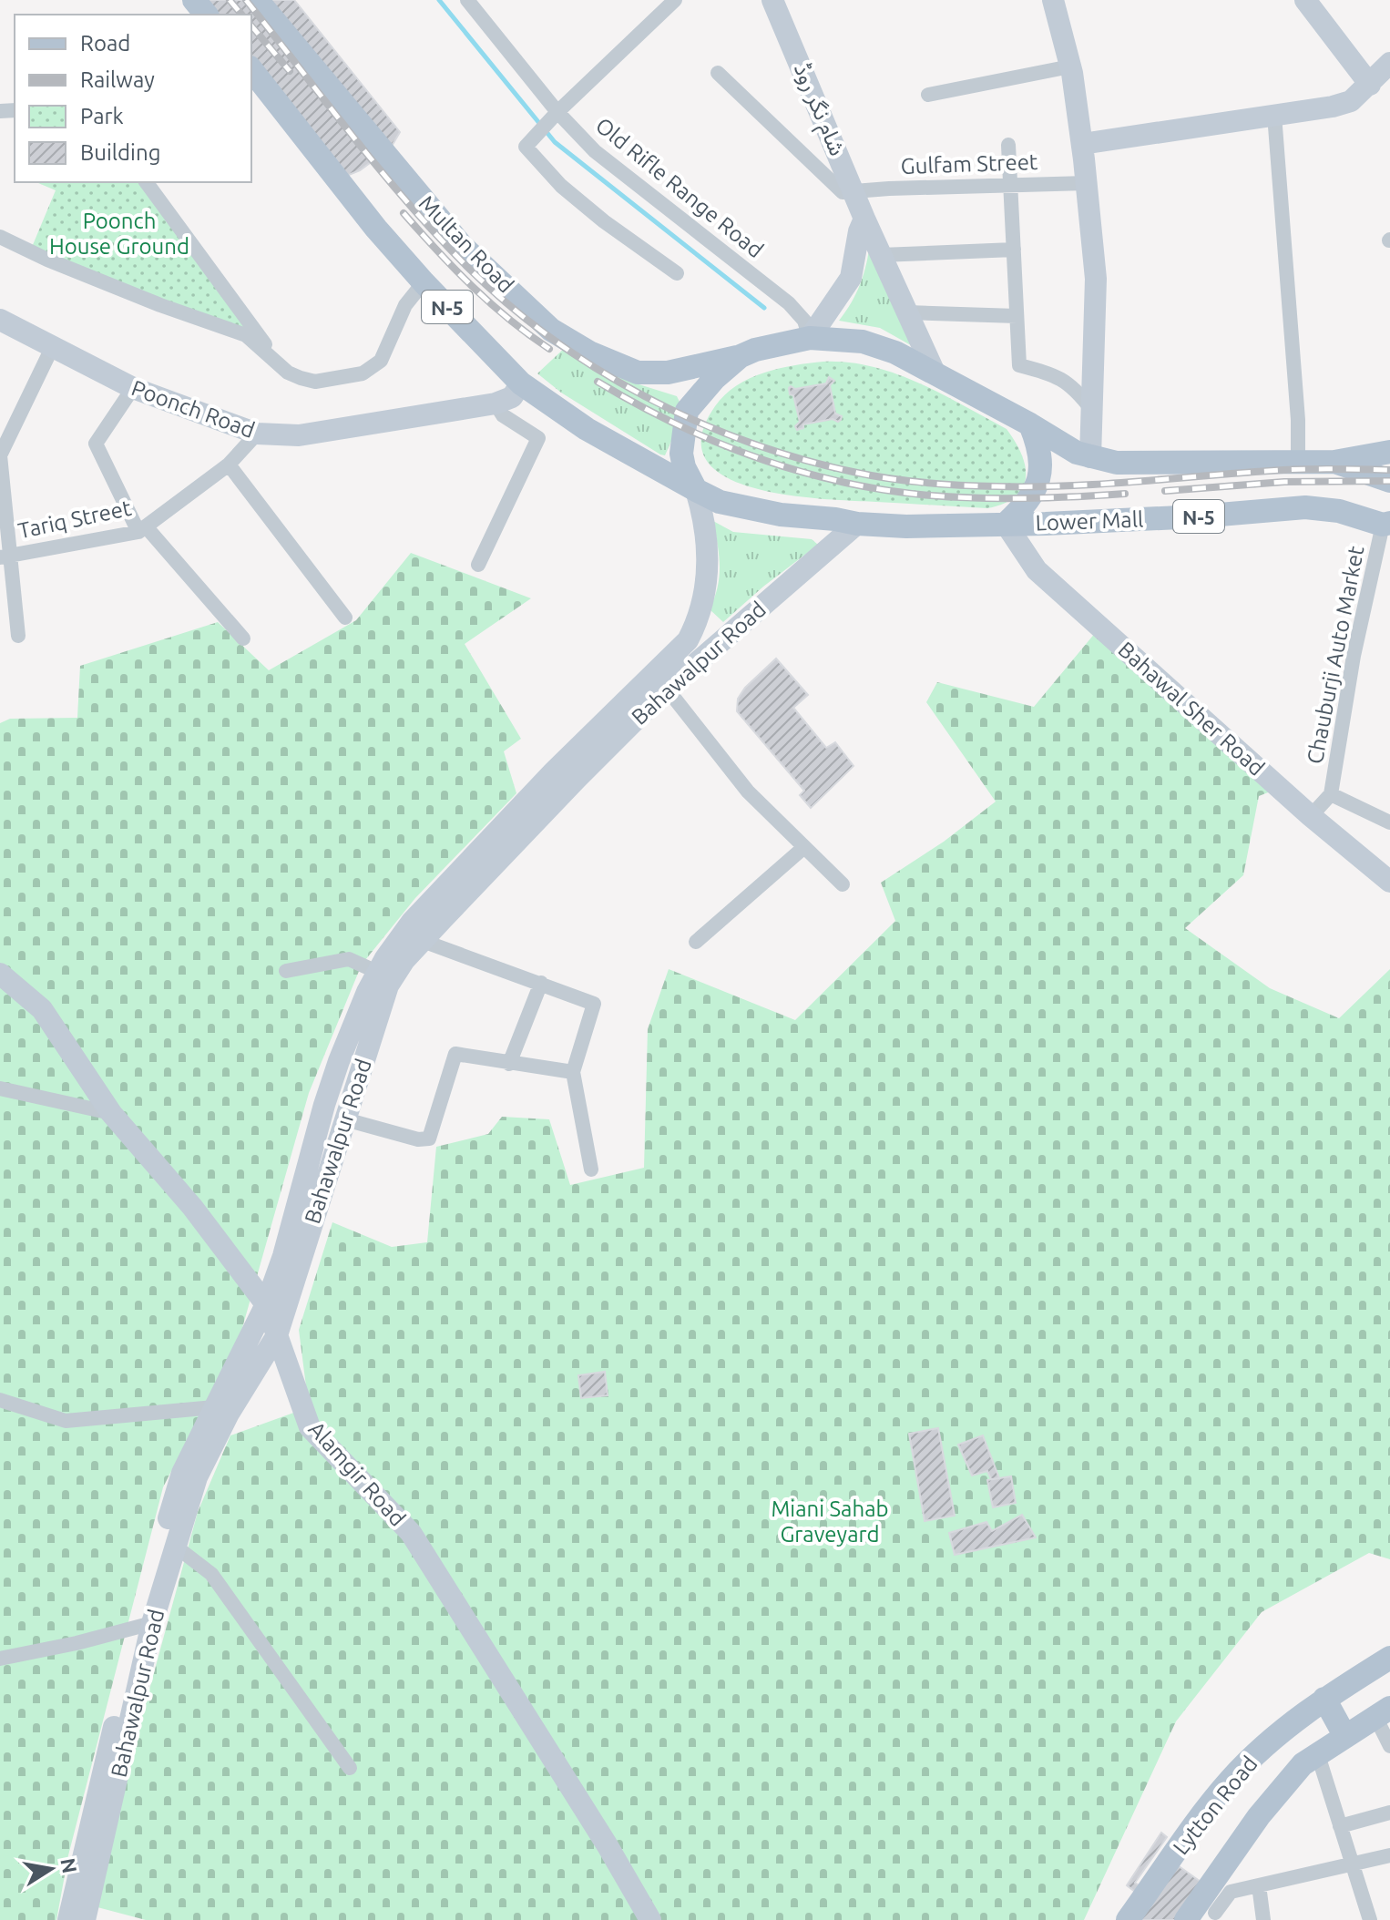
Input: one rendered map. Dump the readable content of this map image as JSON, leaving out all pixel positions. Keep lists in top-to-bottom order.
{
  "streets": {
    "main road": [
      "شام نگر روڈ",
      "Multan Road",
      "N-5",
      "Poonch Road",
      "Lower Mall",
      "Bahawalpur Road",
      "Bahawal Sher Road",
      "Alamgir Road",
      "Lytton Road"
    ],
    "street": [
      "Gulfam Street",
      "Old Rifle Range Road",
      "Tariq Street",
      "Chauburji Auto Market"
    ]
  },
  "crossings": [
    ["شام نگر روڈ", "Gulfam Street"],
    ["شام نگر روڈ", "N-5"],
    ["Old Rifle Range Road", "N-5"],
    ["Multan Road", "N-5"],
    ["N-5", "Poonch Road"],
    ["N-5", "Lower Mall"],
    ["N-5", "Bahawalpur Road"],
    ["N-5", "Bahawal Sher Road"],
    ["Poonch Road", "Tariq Street"],
    ["Lower Mall", "Chauburji Auto Market"],
    ["Lower Mall", "Bahawal Sher Road"],
    ["Bahawalpur Road", "Alamgir Road"]
  ],
  "parks": ["Poonch House Ground", "Miani Sahab Graveyard"],
  "legend": [
    "Road",
    "Railway",
    "Park",
    "Building"
  ],
  "north": "right"
}
